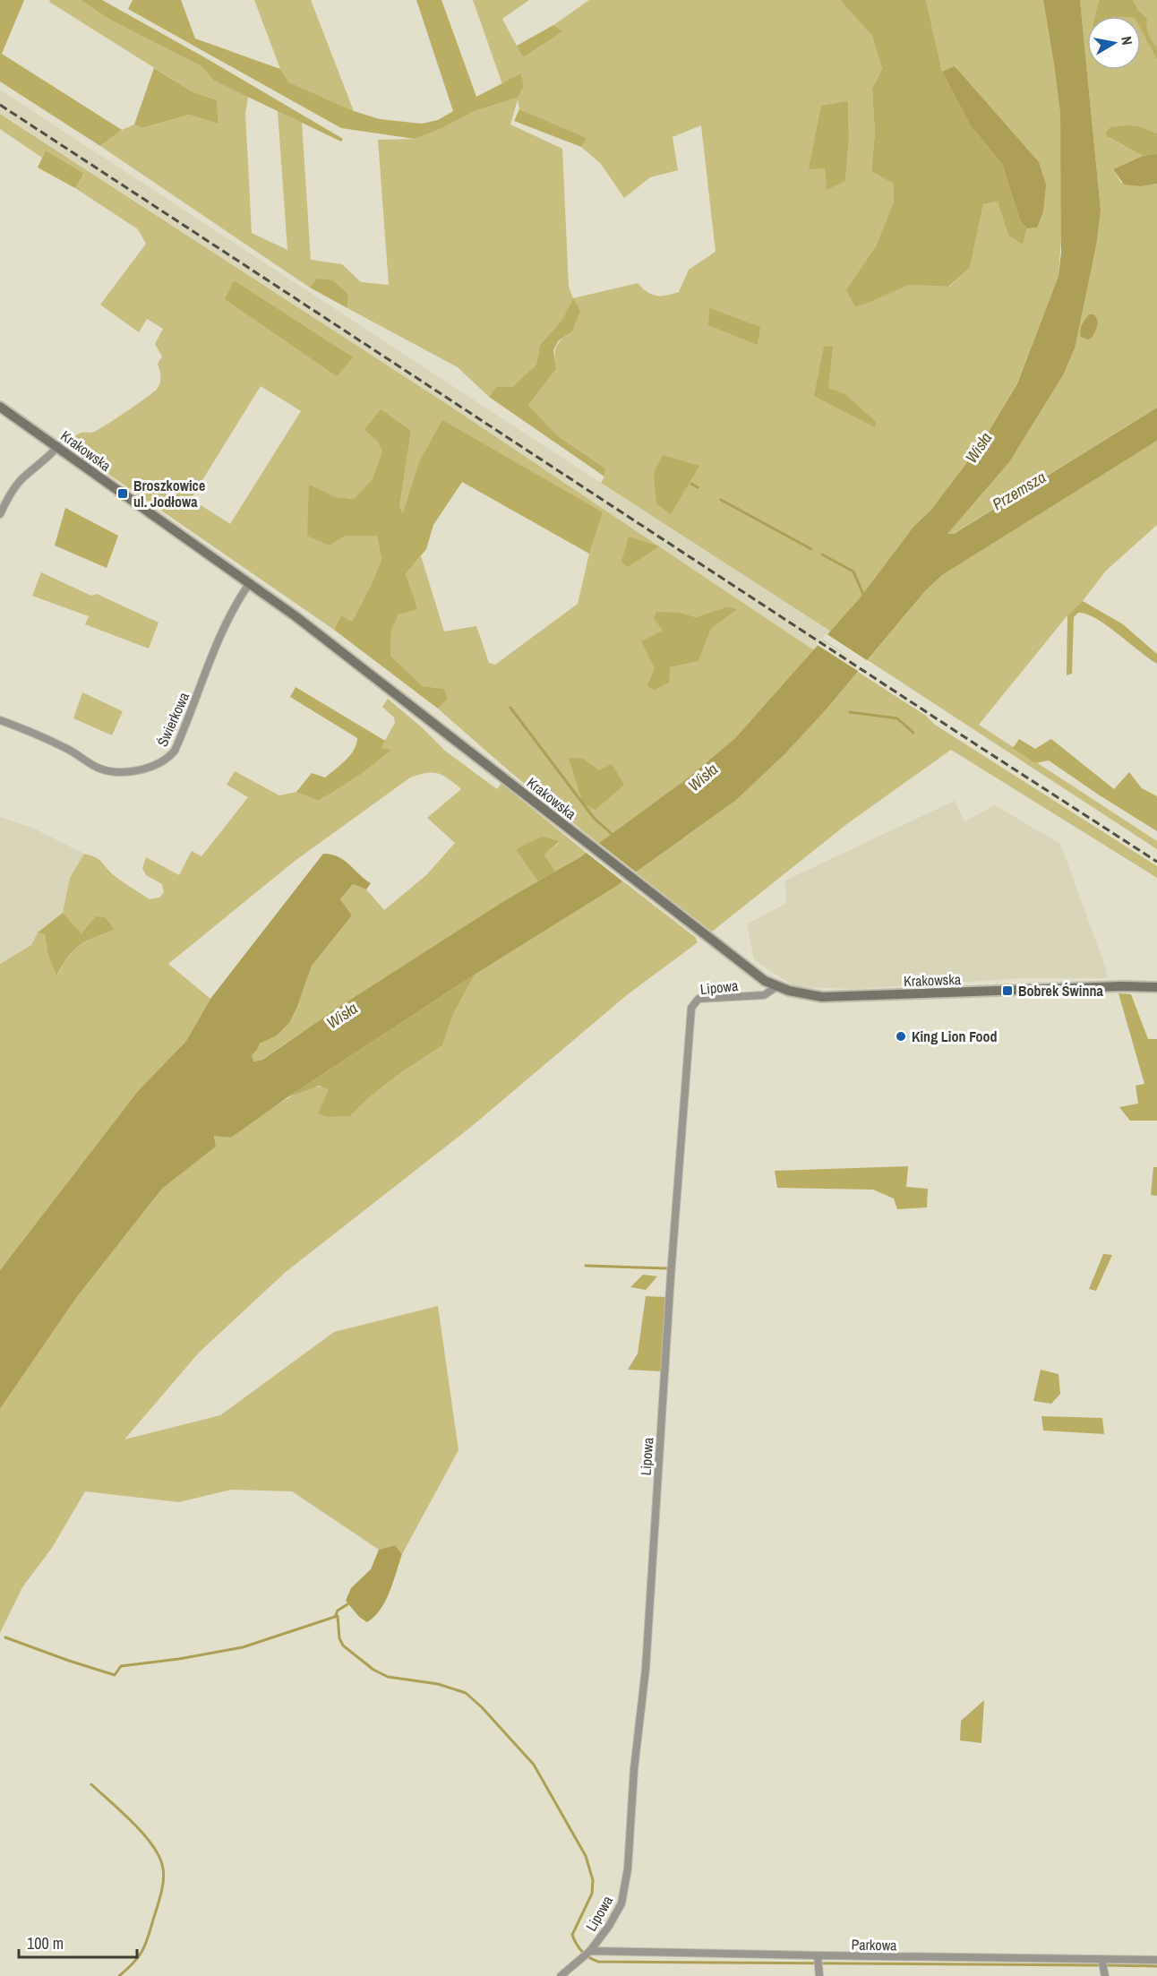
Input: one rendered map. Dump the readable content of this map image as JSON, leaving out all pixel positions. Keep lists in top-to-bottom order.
{
  "streets": {
    "street": [
      "Krakowska",
      "Świerkowa",
      "Lipowa",
      "Parkowa"
    ]
  },
  "crossings": [
    ["Krakowska", "Świerkowa"],
    ["Krakowska", "Lipowa"],
    ["Lipowa", "Parkowa"]
  ],
  "water": ["Wisła", "Przemsza"],
  "places": {
    "transit": ["Broszkowice ul. Jodłowa", "Bobrek Świnna"],
    "other": ["King Lion Food"]
  },
  "scale_bar": "100 m",
  "north": "right"
}
